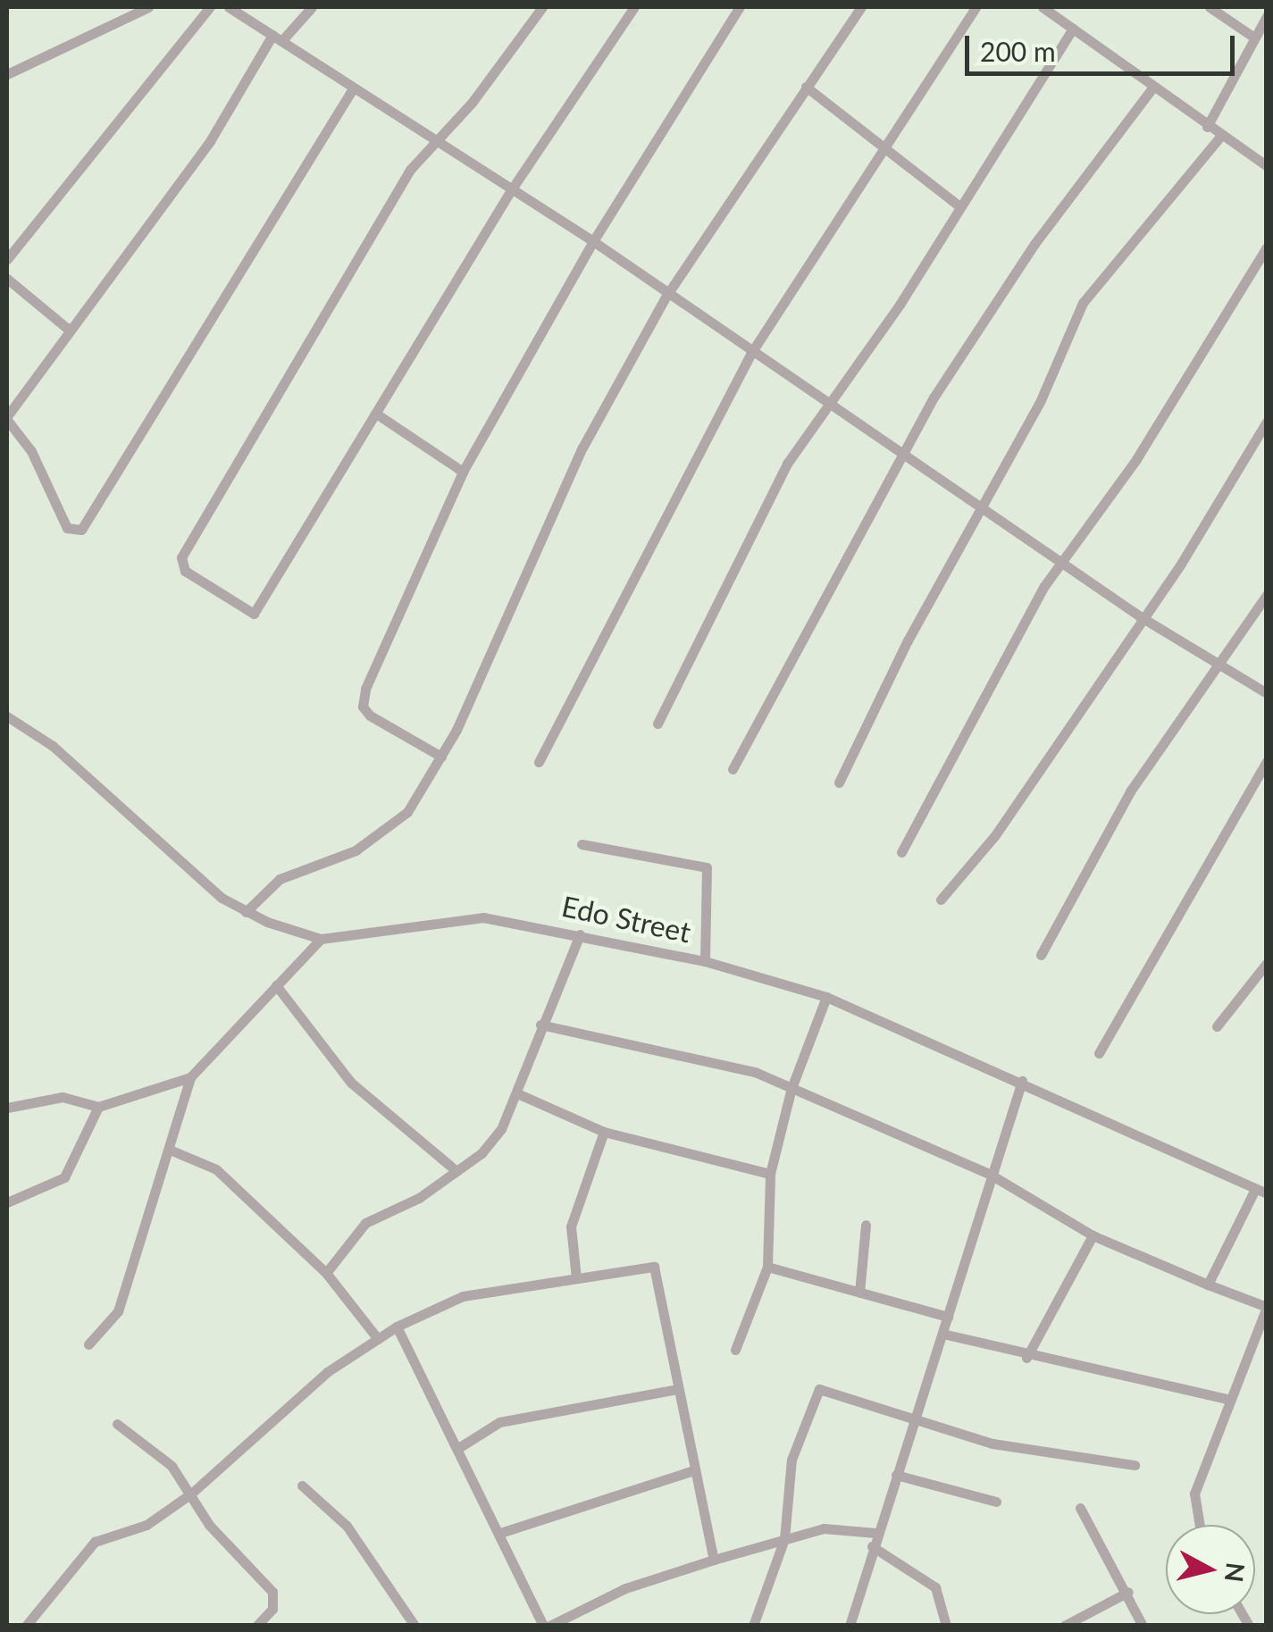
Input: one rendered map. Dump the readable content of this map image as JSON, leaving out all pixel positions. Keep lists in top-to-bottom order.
{
  "streets": {
    "street": ["Edo Street"]
  },
  "scale_bar": "200 m",
  "north": "right"
}
